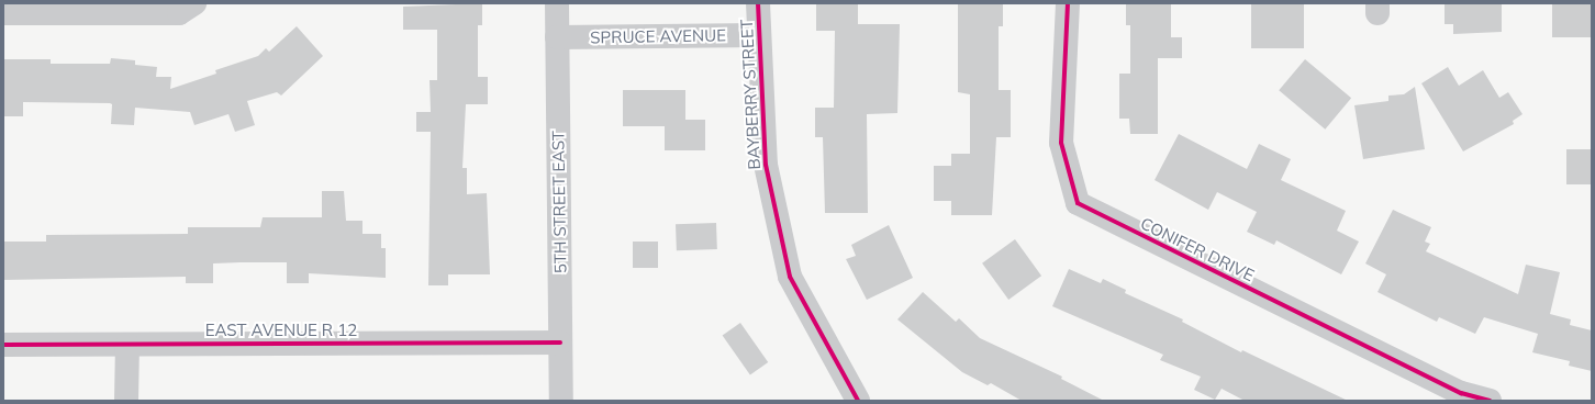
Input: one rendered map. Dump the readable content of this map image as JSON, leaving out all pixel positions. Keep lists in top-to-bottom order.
{
  "streets": {
    "street": [
      "SPRUCE AVENUE",
      "BAYBERRY STREET",
      "5TH STREET EAST",
      "CONIFER DRIVE",
      "EAST AVENUE R 12"
    ]
  },
  "crossings": [
    ["SPRUCE AVENUE", "BAYBERRY STREET"],
    ["SPRUCE AVENUE", "5TH STREET EAST"],
    ["5TH STREET EAST", "EAST AVENUE R 12"]
  ]
}
